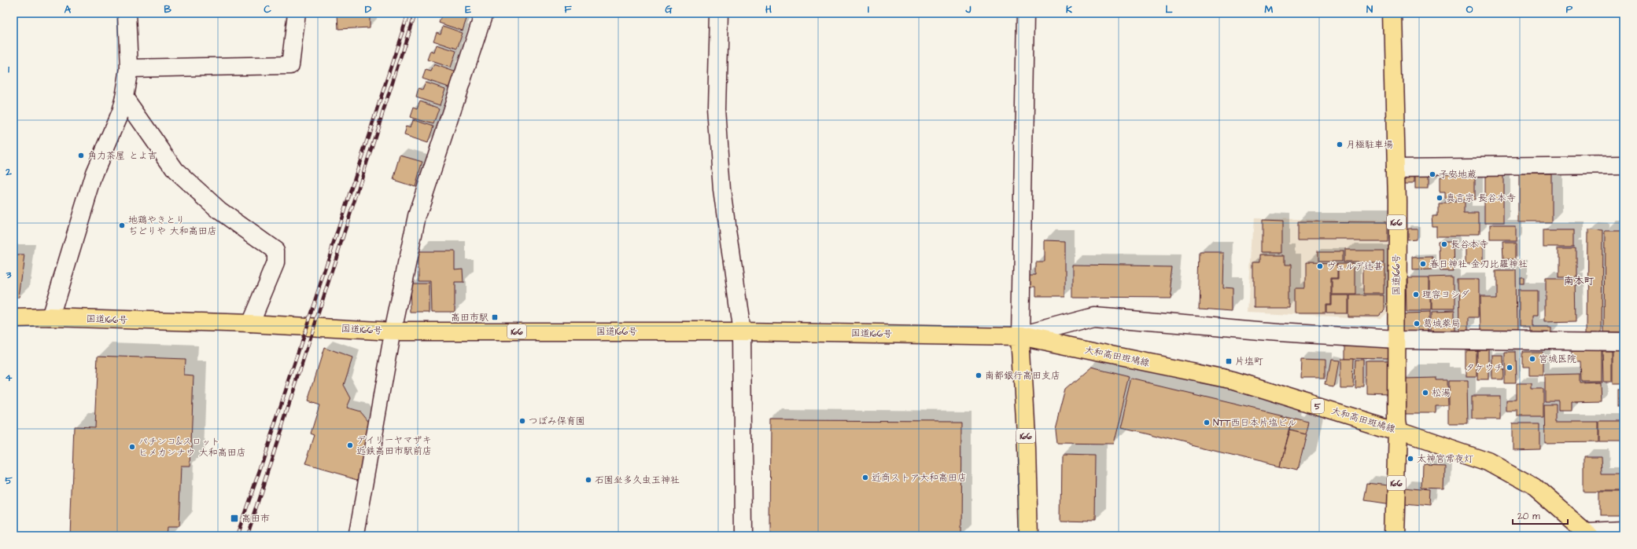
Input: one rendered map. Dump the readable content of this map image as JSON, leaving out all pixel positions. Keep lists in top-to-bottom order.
{
  "streets": {
    "main road": [
      "166",
      "国道166号",
      "大和高田斑鳩線",
      "5"
    ]
  },
  "crossings": [
    ["166", "国道166号"],
    ["166", "大和高田斑鳩線"],
    ["国道166号", "大和高田斑鳩線"]
  ],
  "districts": ["南本町"],
  "places": {
    "other": [
      "月極駐車場",
      "角力茶屋 とよ吉",
      "子安地蔵",
      "真言宗 長谷本寺",
      "地鶏やきとり ぢどりや 大和高田店",
      "長谷本寺",
      "春日神社 金刀比羅神社",
      "ヴェルデ辻甚",
      "理容ヨシダ",
      "葛城薬局",
      "宮城医院",
      "タケウチ",
      "南都銀行高田支店",
      "松湯",
      "つぼみ保育園",
      "NTT西日本片塩ビル",
      "デイリーヤマザキ 近鉄高田市駅前店",
      "パチンコ&スロット ヒメカンナウ 大和高田店",
      "太神宮常夜灯",
      "近商ストア大和高田店",
      "石園坐多久虫玉神社"
    ],
    "transit": ["高田市駅", "片塩町", "高田市"]
  },
  "scale_bar": "20 m",
  "grid": {
    "columns": [
      "A",
      "B",
      "C",
      "D",
      "E",
      "F",
      "G",
      "H",
      "I",
      "J",
      "K",
      "L",
      "M",
      "N",
      "O",
      "P"
    ],
    "rows": [
      "1",
      "2",
      "3",
      "4",
      "5"
    ]
  }
}
